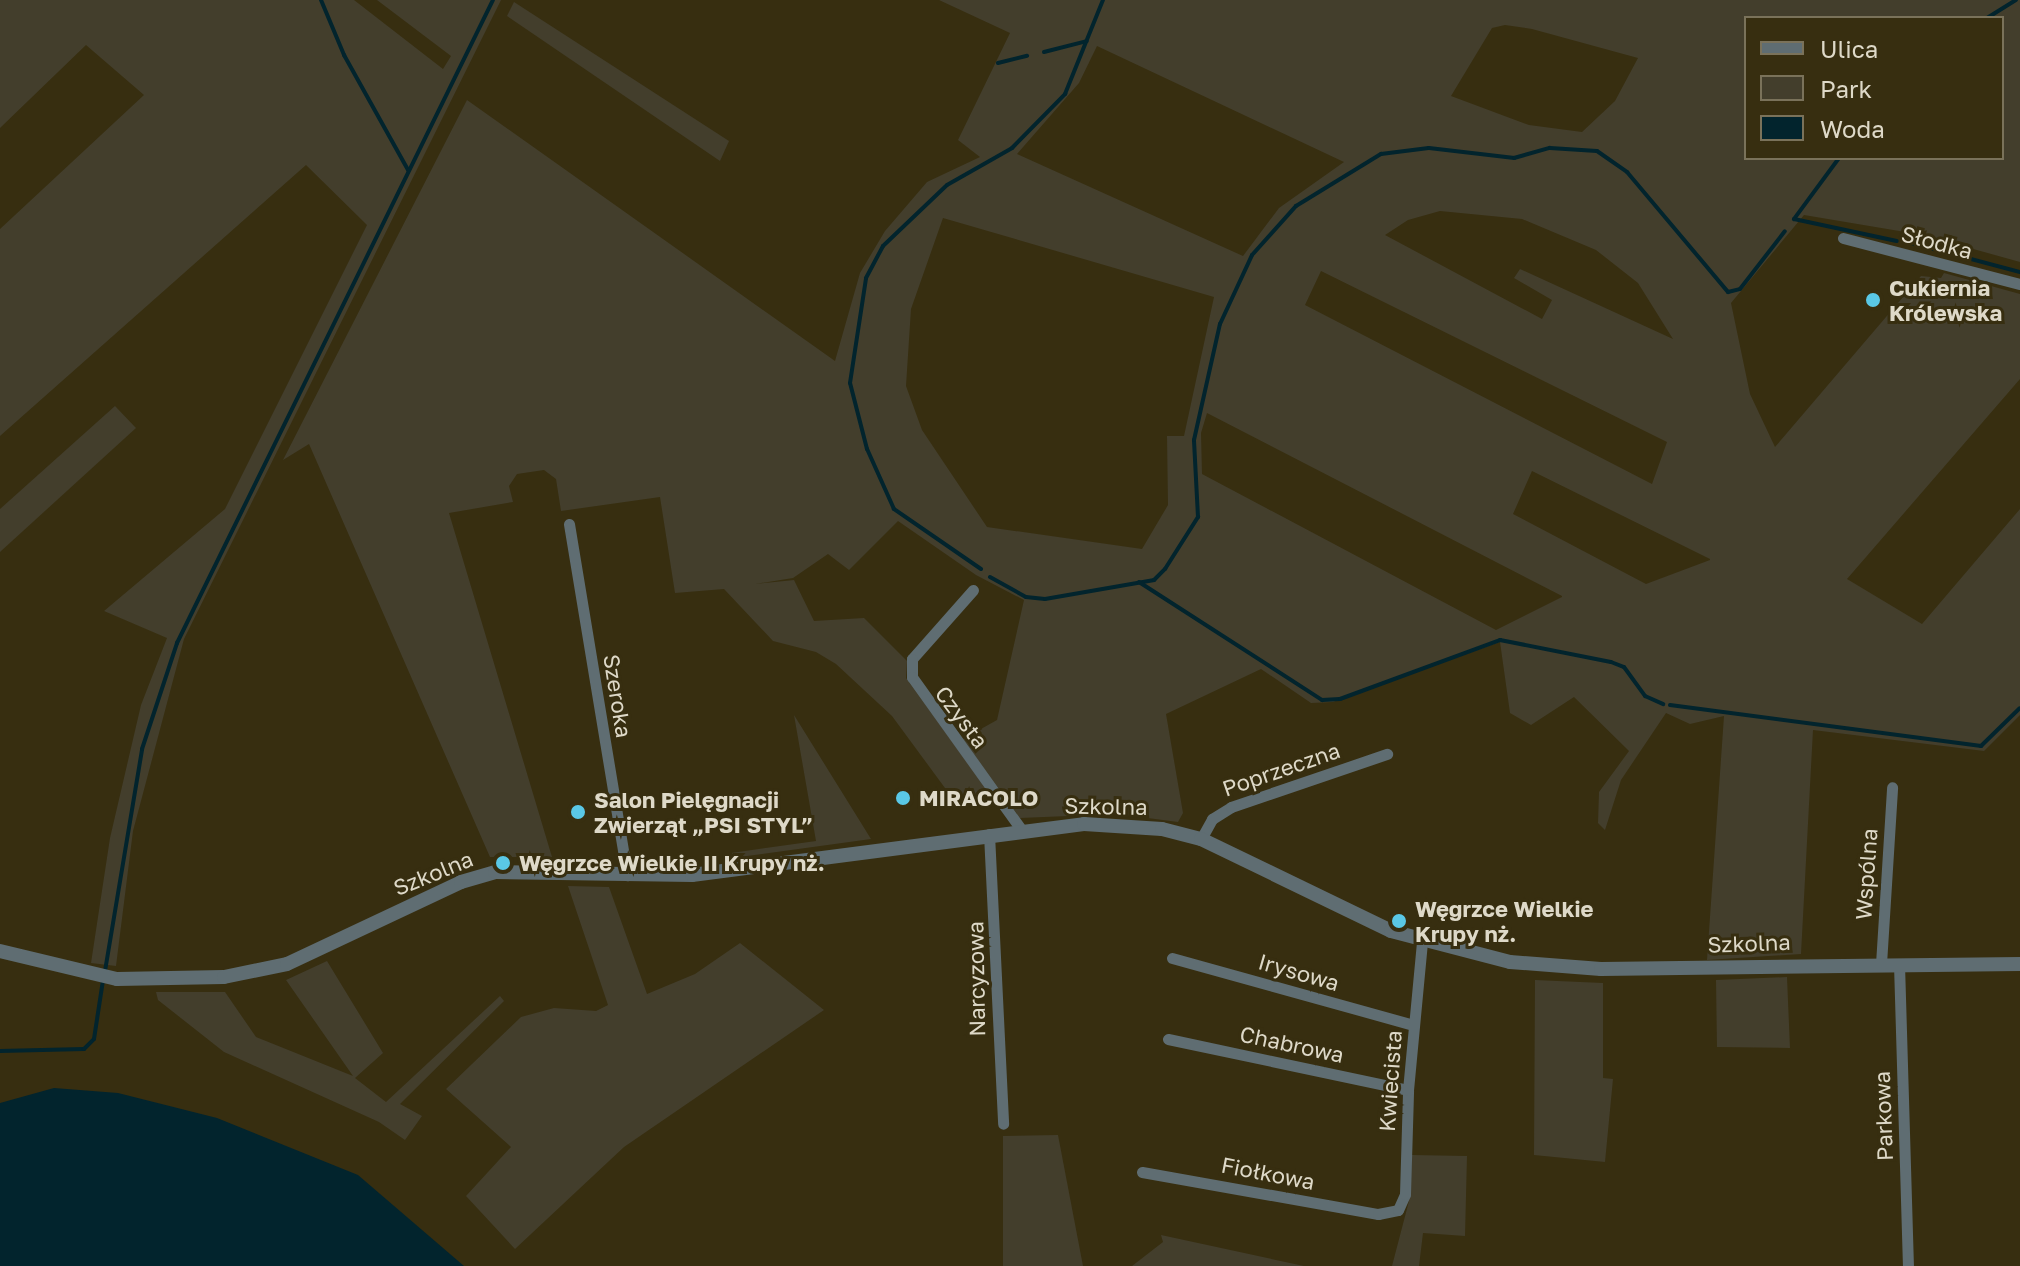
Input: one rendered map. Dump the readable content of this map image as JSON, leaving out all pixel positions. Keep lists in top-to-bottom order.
{
  "streets": {
    "street": [
      "Słodka",
      "Szeroka",
      "Czysta",
      "Poprzeczna",
      "Szkolna",
      "Wspólna",
      "Irysowa",
      "Narcyzowa",
      "Chabrowa",
      "Kwiecista",
      "Parkowa",
      "Fiołkowa"
    ]
  },
  "crossings": [
    ["Szeroka", "Szkolna"],
    ["Czysta", "Szkolna"],
    ["Poprzeczna", "Szkolna"],
    ["Szkolna", "Wspólna"],
    ["Szkolna", "Narcyzowa"],
    ["Szkolna", "Kwiecista"],
    ["Szkolna", "Parkowa"],
    ["Irysowa", "Kwiecista"],
    ["Chabrowa", "Kwiecista"],
    ["Kwiecista", "Fiołkowa"]
  ],
  "places": [
    "Cukiernia Królewska",
    "MIRACOLO",
    "Salon Pielęgnacji Zwierząt „PSI STYL”",
    "Węgrzce Wielkie II Krupy nż.",
    "Węgrzce Wielkie Krupy nż."
  ],
  "legend": ["Ulica", "Park", "Woda"]
}
